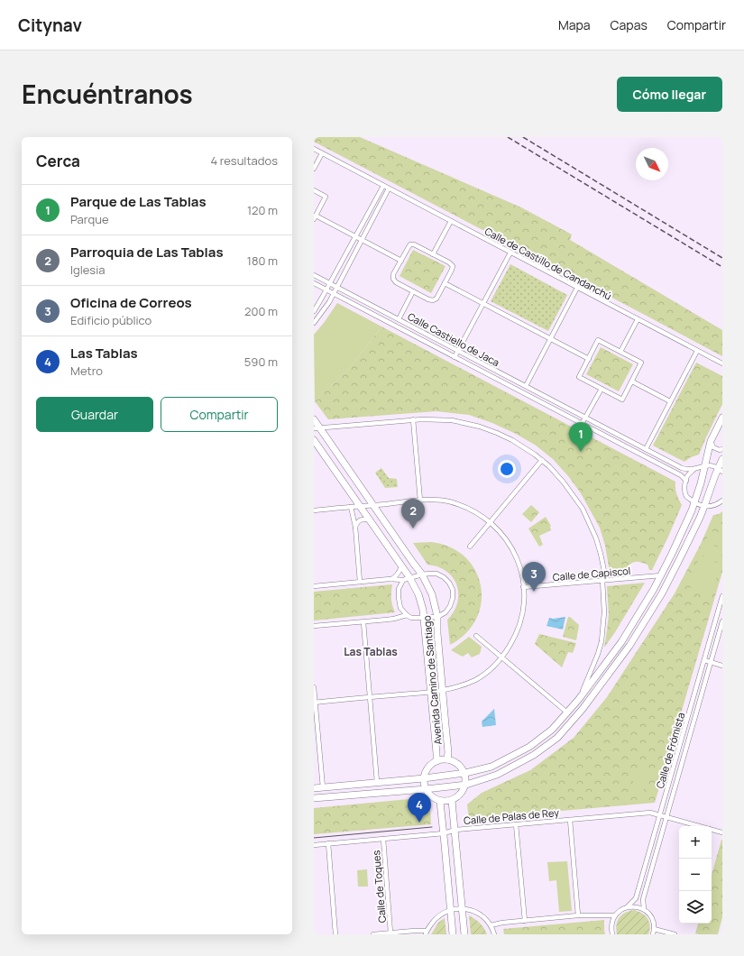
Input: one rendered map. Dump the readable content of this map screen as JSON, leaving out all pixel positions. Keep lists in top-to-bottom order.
{
  "streets": {
    "street": [
      "Calle de Castillo de Candanchú",
      "Calle Castiello de Jaca",
      "Calle de Capiscol",
      "Avenida Camino de Santiago",
      "Calle de Frómista",
      "Calle de Palas de Rey",
      "Calle de Toques"
    ]
  },
  "crossings": [
    ["Calle de Frómista", "Calle de Palas de Rey"],
    ["Calle de Palas de Rey", "Calle de Toques"]
  ],
  "districts": ["Las Tablas"],
  "north": "bottom right",
  "page": {
    "header": "Citynav",
    "nav": ["Mapa", "Capas", "Compartir"],
    "title": "Encuéntranos",
    "buttons": [
      "Cómo llegar",
      ["Guardar", "Compartir"]
    ],
    "heading": ["Cerca", "4 resultados"],
    "list": [
      {
        "mark": "1",
        "name": "Parque de Las Tablas",
        "note": "Parque",
        "value": "120 m"
      },
      {
        "mark": "2",
        "name": "Parroquia de Las Tablas",
        "note": "Iglesia",
        "value": "180 m"
      },
      {
        "mark": "3",
        "name": "Oficina de Correos",
        "note": "Edificio público",
        "value": "200 m"
      },
      {
        "mark": "4",
        "name": "Las Tablas",
        "note": "Metro",
        "value": "590 m"
      }
    ],
    "pins": [
      "1",
      "2",
      "3",
      "4"
    ],
    "map_buttons": ["+", "−"]
  }
}
